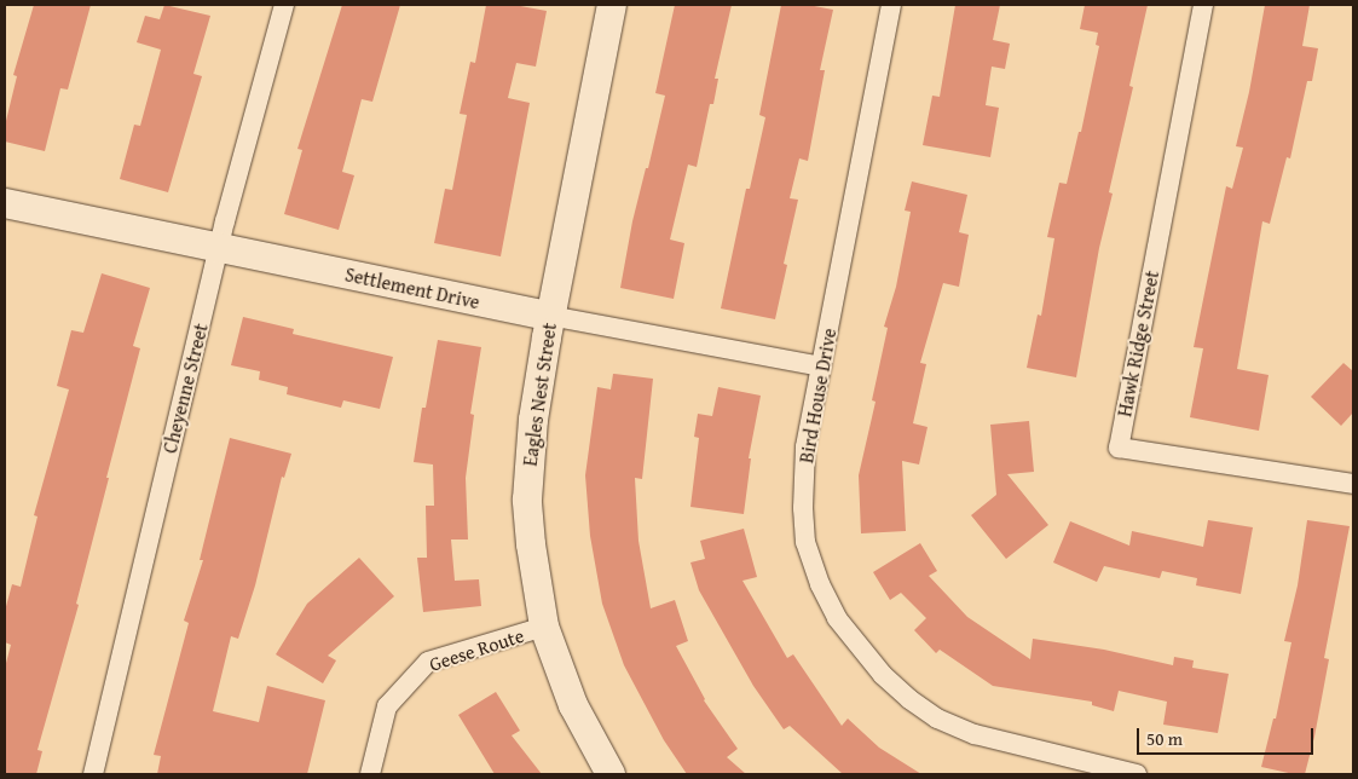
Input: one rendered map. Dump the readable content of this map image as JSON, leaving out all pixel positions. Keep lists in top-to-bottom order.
{
  "streets": {
    "street": [
      "Settlement Drive",
      "Hawk Ridge Street",
      "Cheyenne Street",
      "Eagles Nest Street",
      "Bird House Drive",
      "Geese Route"
    ]
  },
  "crossings": [
    ["Settlement Drive", "Cheyenne Street"],
    ["Settlement Drive", "Eagles Nest Street"],
    ["Settlement Drive", "Bird House Drive"],
    ["Eagles Nest Street", "Geese Route"]
  ],
  "scale_bar": "50 m"
}
